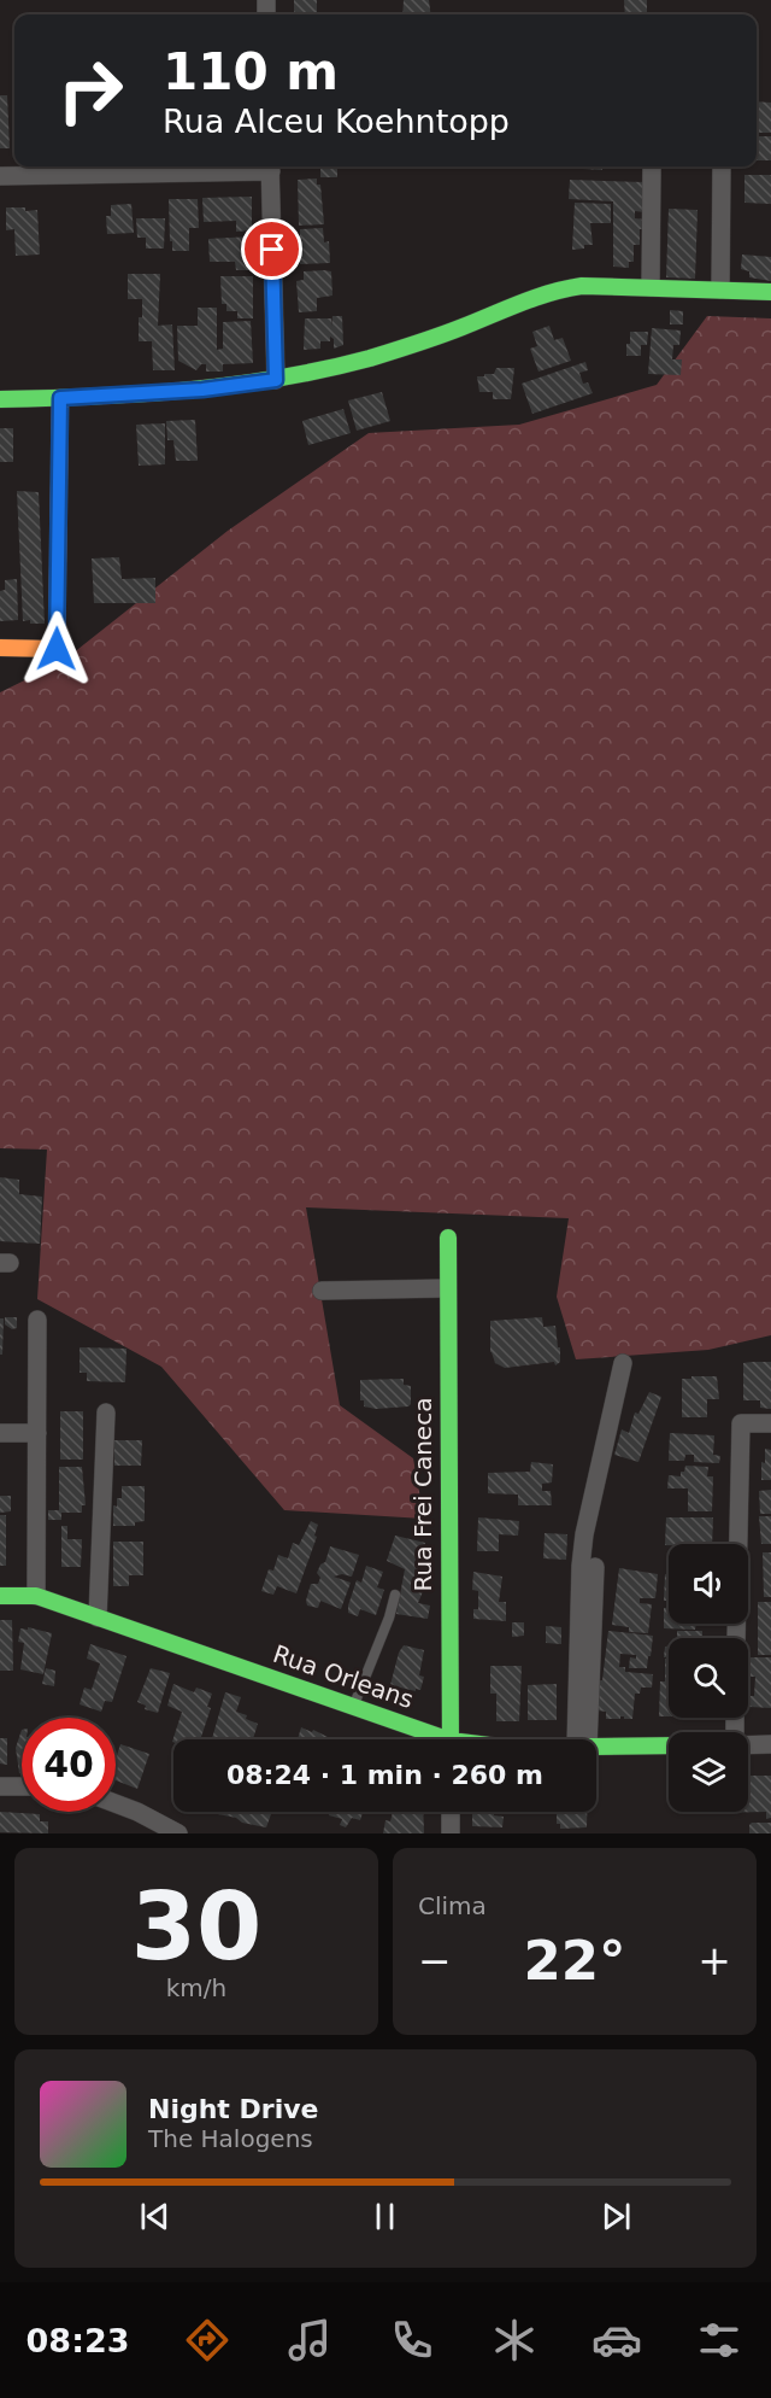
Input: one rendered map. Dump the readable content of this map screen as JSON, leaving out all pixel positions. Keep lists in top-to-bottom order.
{
  "streets": {
    "street": ["Rua Frei Caneca", "Rua Orleans"]
  },
  "page": {
    "turn": ["110 m", "Rua Alceu Koehntopp"],
    "limit": "40",
    "trip": "08:24 · 1 min · 260 m",
    "tile": [
      ["30", "km/h"],
      "Clima"
    ],
    "heat": ["−", "22°", "+"],
    "song": ["Night Drive", "The Halogens"],
    "tabs": "08:23"
  }
}
